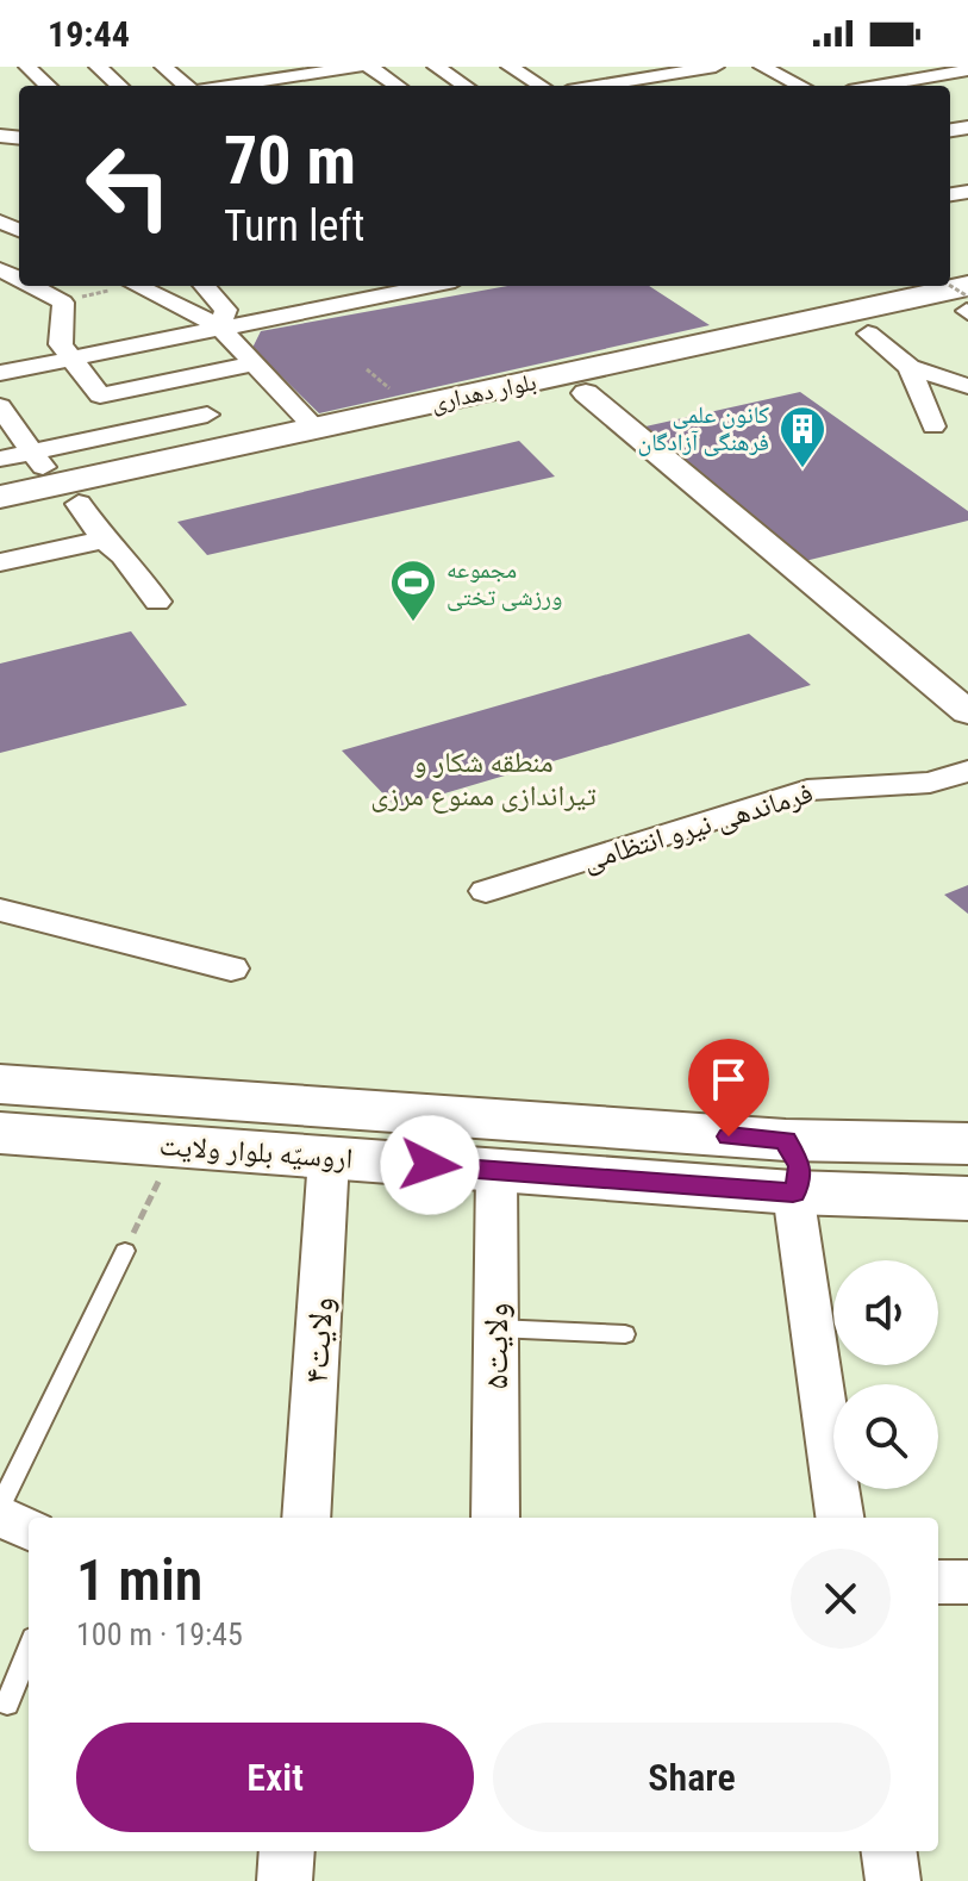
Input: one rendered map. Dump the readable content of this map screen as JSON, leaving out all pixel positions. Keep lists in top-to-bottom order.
{
  "streets": {
    "main road": ["بلوار دهداری", "اروسیّه بلوار ولایت"],
    "street": ["فرماندهی نیرو انتظامی", "ولایت۴", "ولایت۵"]
  },
  "crossings": [
    ["اروسیّه بلوار ولایت", "ولایت۴"],
    ["اروسیّه بلوار ولایت", "ولایت۵"]
  ],
  "parks": ["منطقه شکار و تیراندازی ممنوع مرزی"],
  "places": {
    "building": ["کانون علمی فرهنگی آزادگان"],
    "sports": ["مجموعه ورزشی تختی"]
  },
  "page": {
    "status": "19:44",
    "turn": ["70 m", "Turn left"],
    "heading": ["1 min", "100 m · 19:45"],
    "buttons": ["Exit", "Share"]
  }
}
